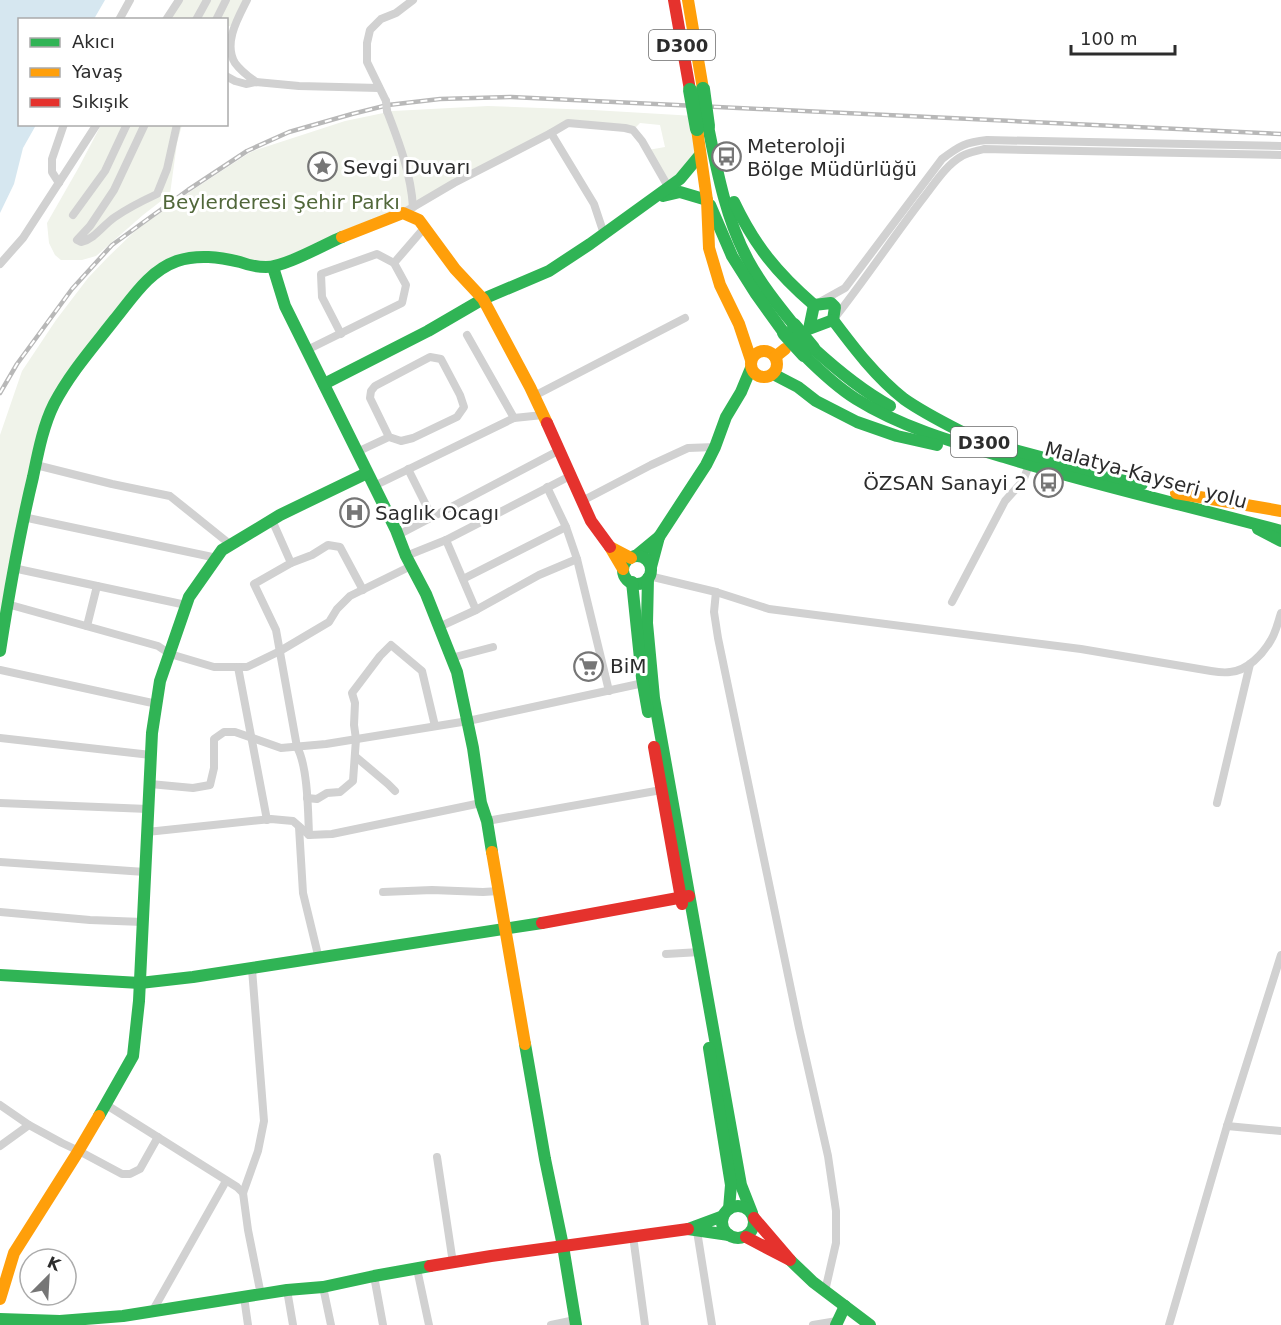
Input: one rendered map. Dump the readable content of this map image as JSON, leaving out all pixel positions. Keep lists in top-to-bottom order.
{
  "streets": {
    "main road": ["D300", "Malatya-Kayseri yolu"]
  },
  "crossings": [
    ["D300", "Malatya-Kayseri yolu"]
  ],
  "parks": ["Beylerderesi Şehir Parkı"],
  "places": {
    "bus stop": ["Meteroloji Bölge Müdürlüğü", "ÖZSAN Sanayi 2"],
    "place": ["Sevgi Duvarı"],
    "hospital": ["Saglık Ocagı"],
    "supermarket": ["BiM"]
  },
  "legend": ["Akıcı", "Yavaş", "Sıkışık"],
  "scale_bar": "100 m",
  "north": "top right"
}
